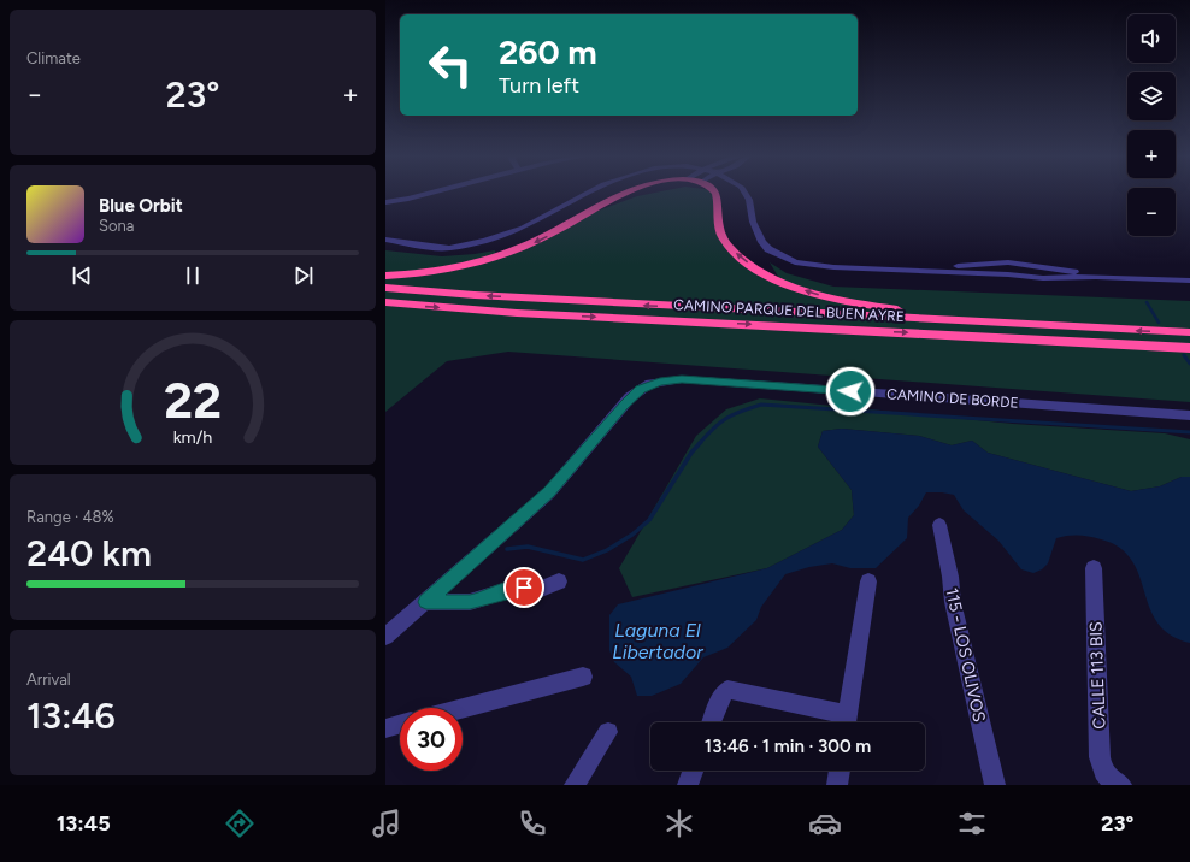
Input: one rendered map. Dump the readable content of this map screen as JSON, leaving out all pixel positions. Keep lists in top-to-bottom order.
{
  "streets": {
    "highway": ["CAMINO PARQUE DEL BUEN AYRE"],
    "street": ["CAMINO DE BORDE", "115 - LOS OLIVOS", "CALLE 113 BIS"]
  },
  "water": ["Laguna El Libertador"],
  "page": {
    "tile": [
      "Climate",
      ["Range · 48%", "240 km"],
      ["Arrival", "13:46"]
    ],
    "map_buttons": ["+", "−"],
    "turn": ["260 m", "Turn left"],
    "heat": ["−", "23°", "+"],
    "song": ["Blue Orbit", "Sona"],
    "limit": "30",
    "trip": "13:46 · 1 min · 300 m",
    "tabs": ["13:45", "23°"],
    "gauge": ["22", "km/h"]
  }
}
